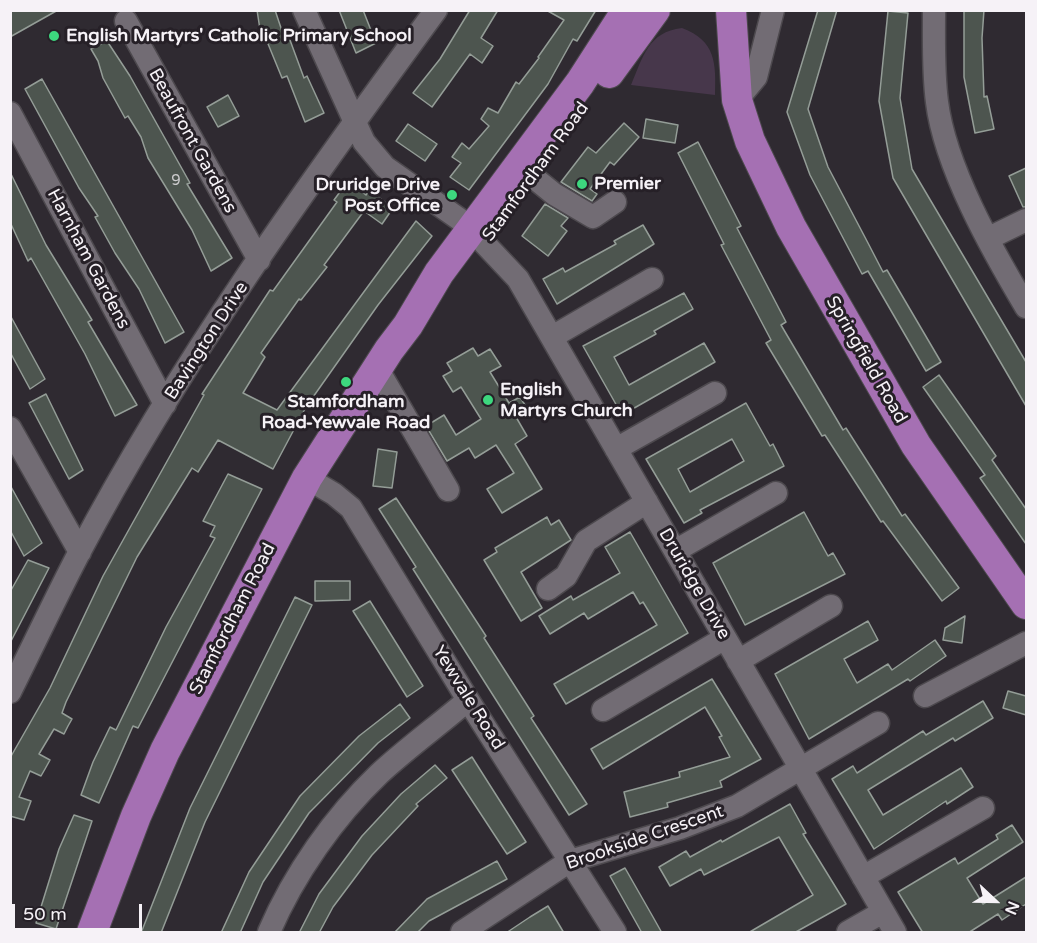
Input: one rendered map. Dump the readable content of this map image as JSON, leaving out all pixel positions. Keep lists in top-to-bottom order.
{
  "streets": {
    "main road": ["Stamfordham Road", "Springfield Road"],
    "street": [
      "Beaufront Gardens",
      "Harnham Gardens",
      "Bavington Drive",
      "Druridge Drive",
      "Yewvale Road",
      "Brookside Crescent"
    ]
  },
  "crossings": [
    ["Beaufront Gardens", "Bavington Drive"],
    ["Stamfordham Road", "Druridge Drive"],
    ["Stamfordham Road", "Yewvale Road"],
    ["Harnham Gardens", "Bavington Drive"],
    ["Bavington Drive", "Druridge Drive"],
    ["Druridge Drive", "Brookside Crescent"],
    ["Yewvale Road", "Brookside Crescent"]
  ],
  "places": [
    "English Martyrs' Catholic Primary School",
    "Premier",
    "Druridge Drive Post Office",
    "Stamfordham Road-Yewvale Road",
    "English Martyrs Church"
  ],
  "house_numbers": ["9"],
  "scale_bar": "50 m",
  "north": "right"
}
